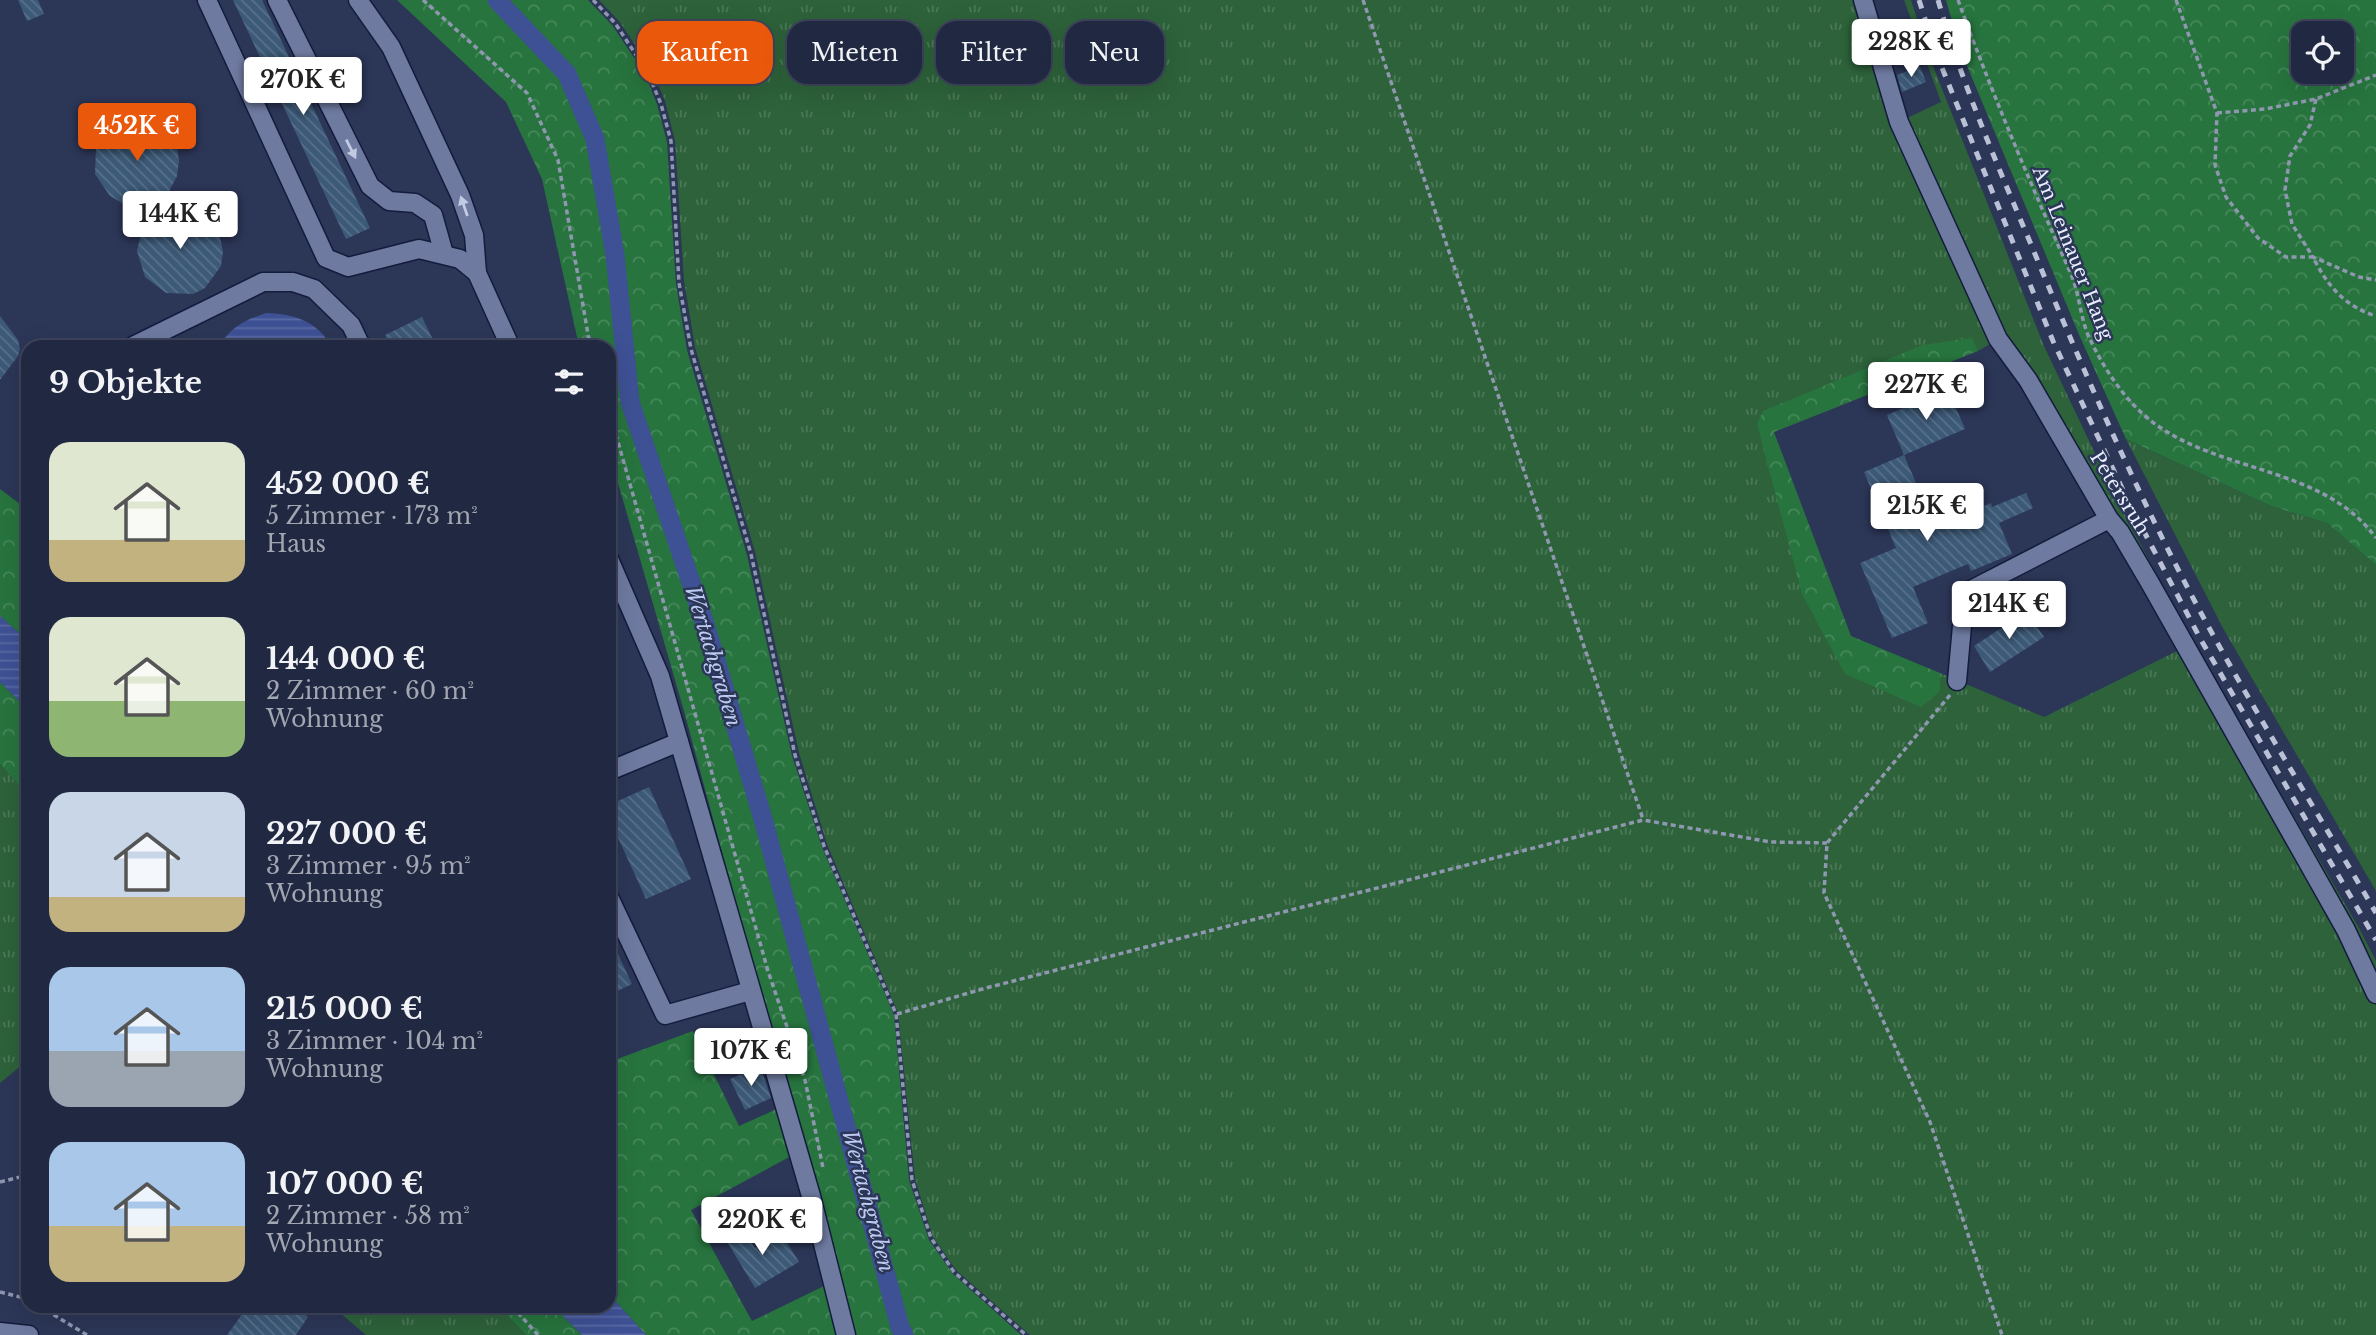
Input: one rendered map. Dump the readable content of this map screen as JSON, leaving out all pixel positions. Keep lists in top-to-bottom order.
{
  "streets": {
    "street": ["Petersruh"],
    "path": ["Am Leinauer Hang"]
  },
  "water": ["Wertachgraben"],
  "page": {
    "price": [
      "228K €",
      "270K €",
      "452K €",
      "144K €",
      "227K €",
      "215K €",
      "214K €",
      "107K €",
      "220K €"
    ],
    "chip": [
      "Kaufen",
      "Mieten",
      "Filter",
      "Neu"
    ],
    "heading": "9 Objekte",
    "list": [
      {
        "name": "452 000 €",
        "note": "5 Zimmer · 173 m² · Haus"
      },
      {
        "name": "144 000 €",
        "note": "2 Zimmer · 60 m² · Wohnung"
      },
      {
        "name": "227 000 €",
        "note": "3 Zimmer · 95 m² · Wohnung"
      },
      {
        "name": "215 000 €",
        "note": "3 Zimmer · 104 m² · Wohnung"
      },
      {
        "name": "107 000 €",
        "note": "2 Zimmer · 58 m² · Wohnung"
      }
    ]
  }
}
